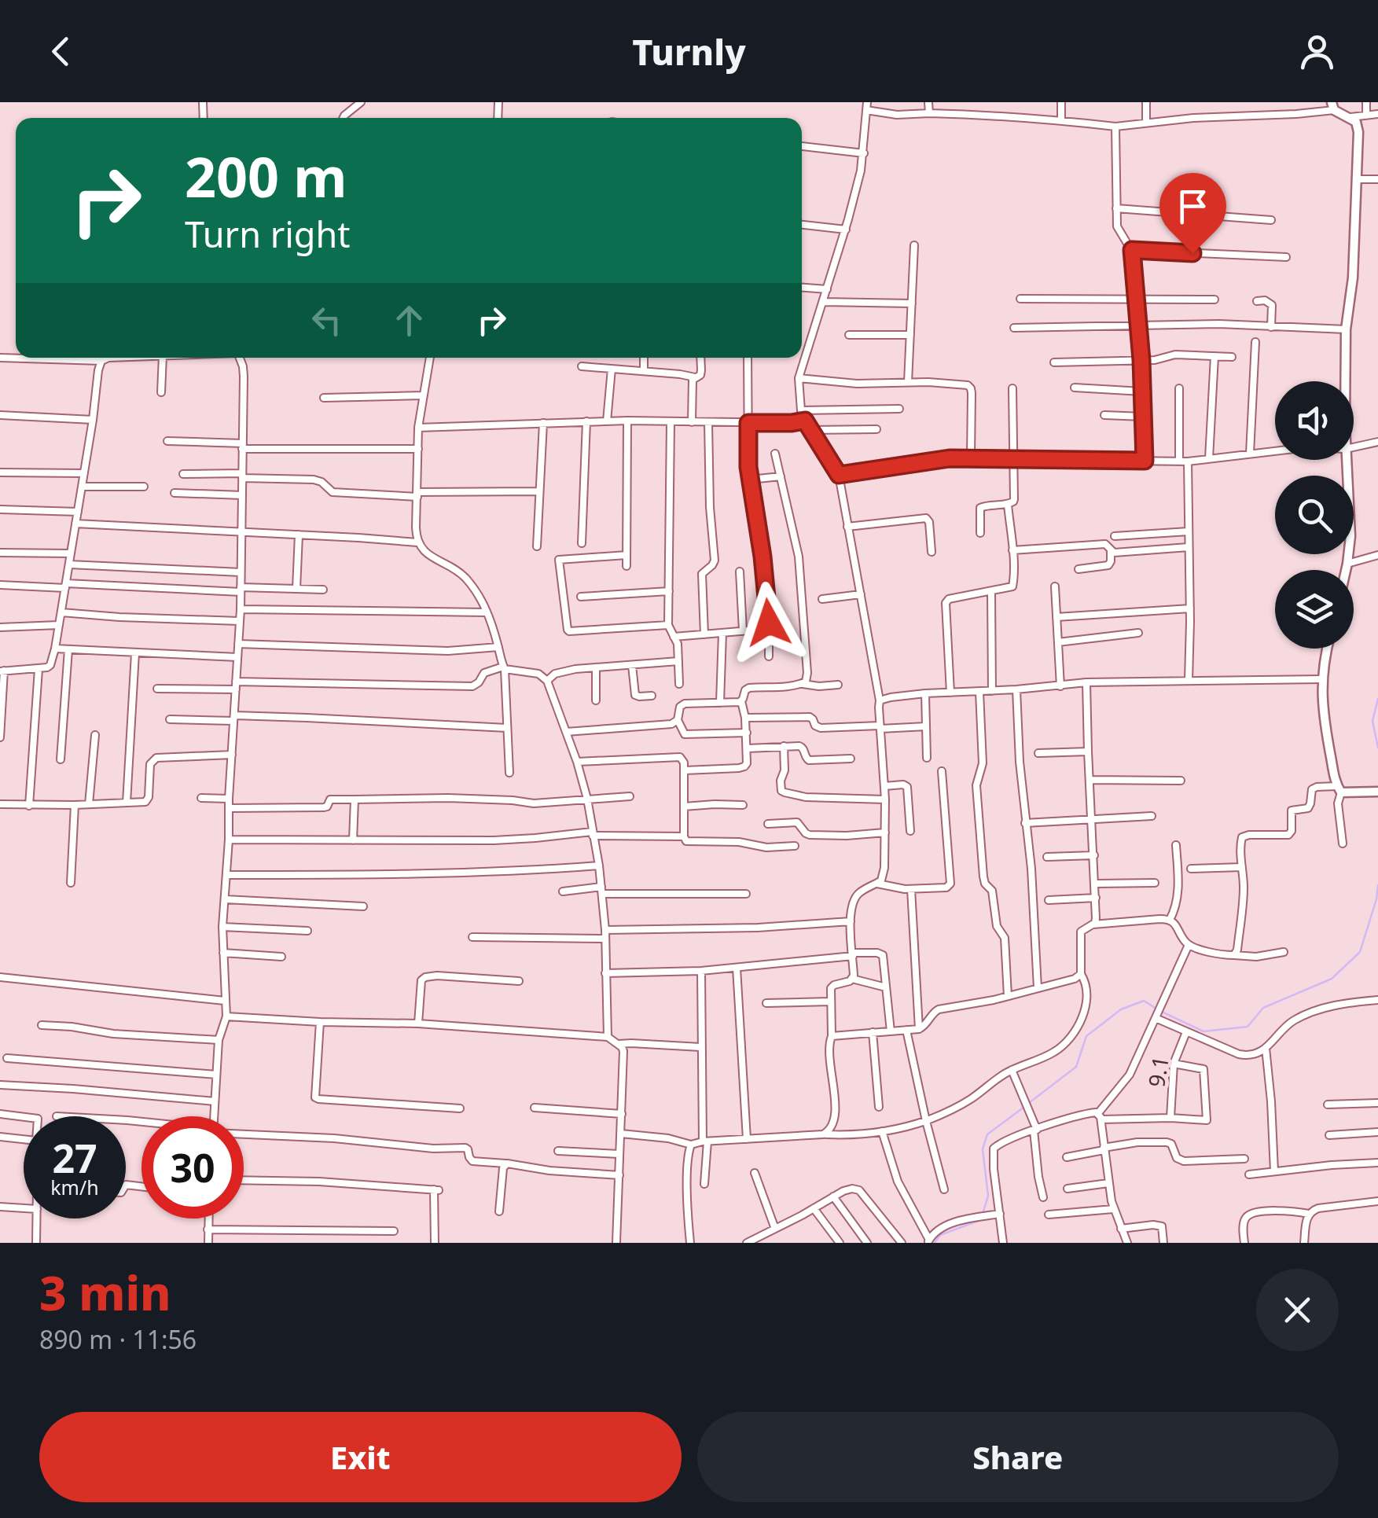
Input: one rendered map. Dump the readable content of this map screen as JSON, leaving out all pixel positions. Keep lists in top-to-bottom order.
{
  "streets": {
    "street": ["9.1"]
  },
  "page": {
    "header": "Turnly",
    "turn": ["200 m", "Turn right"],
    "speed": "27 km/h",
    "limit": "30",
    "heading": ["3 min", "890 m · 11:56"],
    "buttons": ["Exit", "Share"]
  }
}
